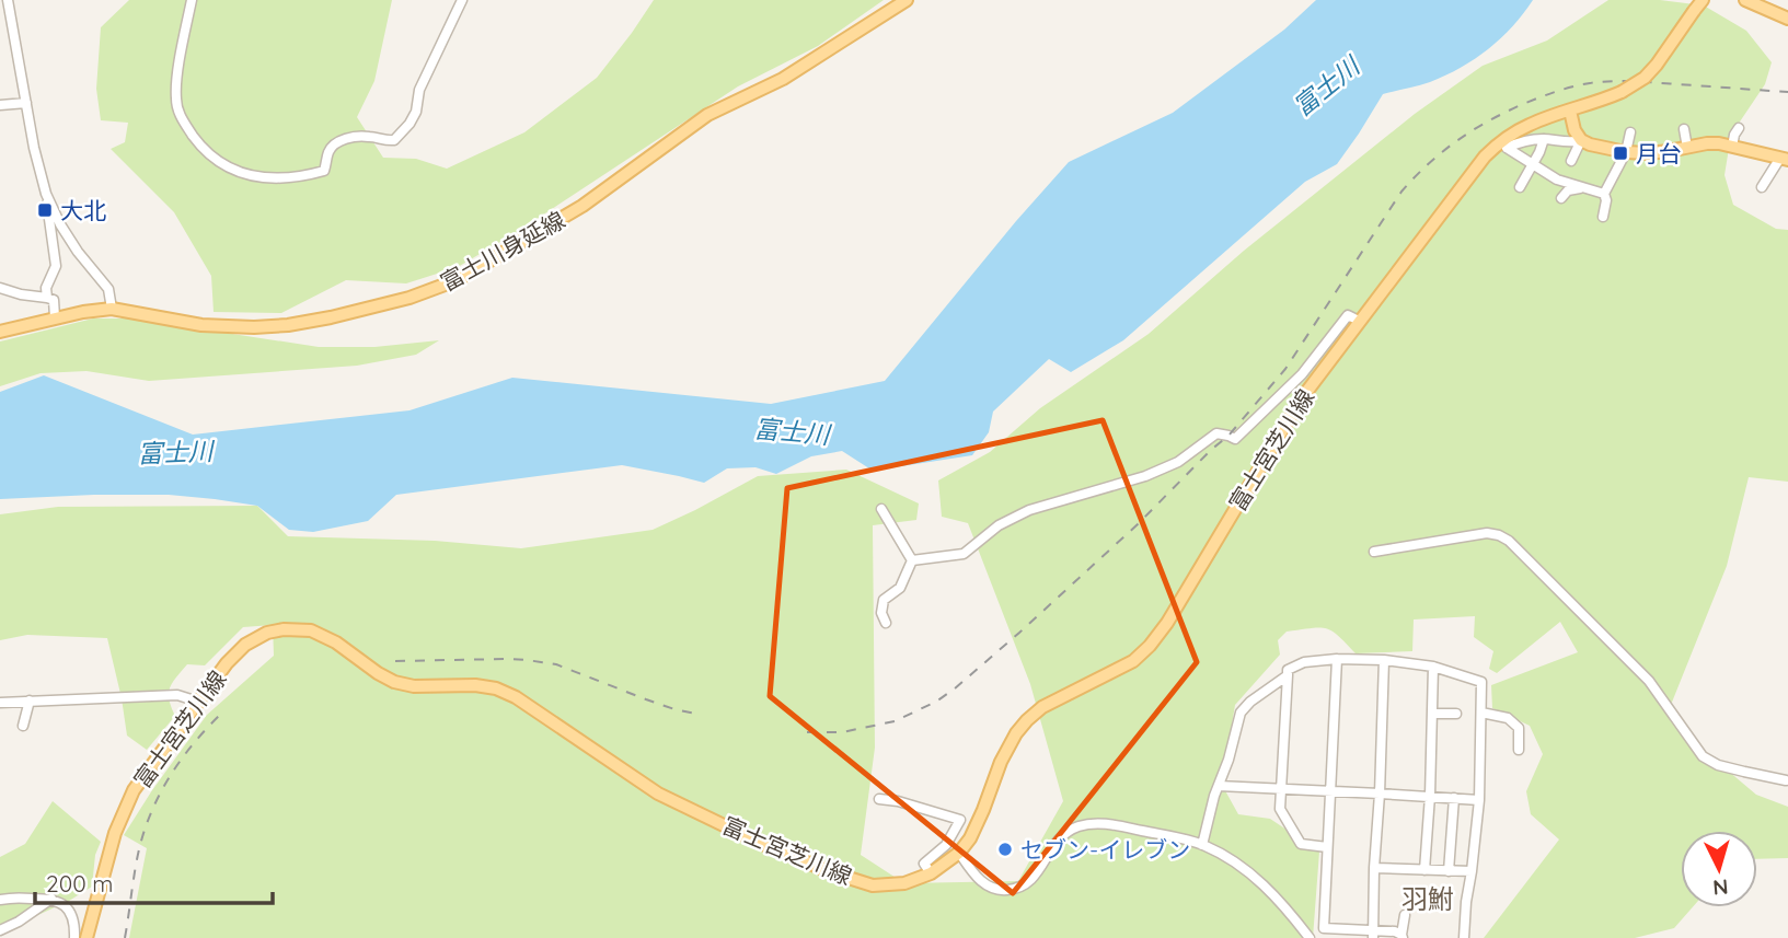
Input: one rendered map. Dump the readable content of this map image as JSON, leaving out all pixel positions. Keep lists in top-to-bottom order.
{
  "streets": {
    "main road": ["富士川身延線", "富士宮芝川線"]
  },
  "districts": ["羽鮒"],
  "water": ["富士川"],
  "places": {
    "transit": ["月台", "大北"],
    "other": ["セブン-イレブン"]
  },
  "scale_bar": "200 m",
  "north": "bottom"
}
